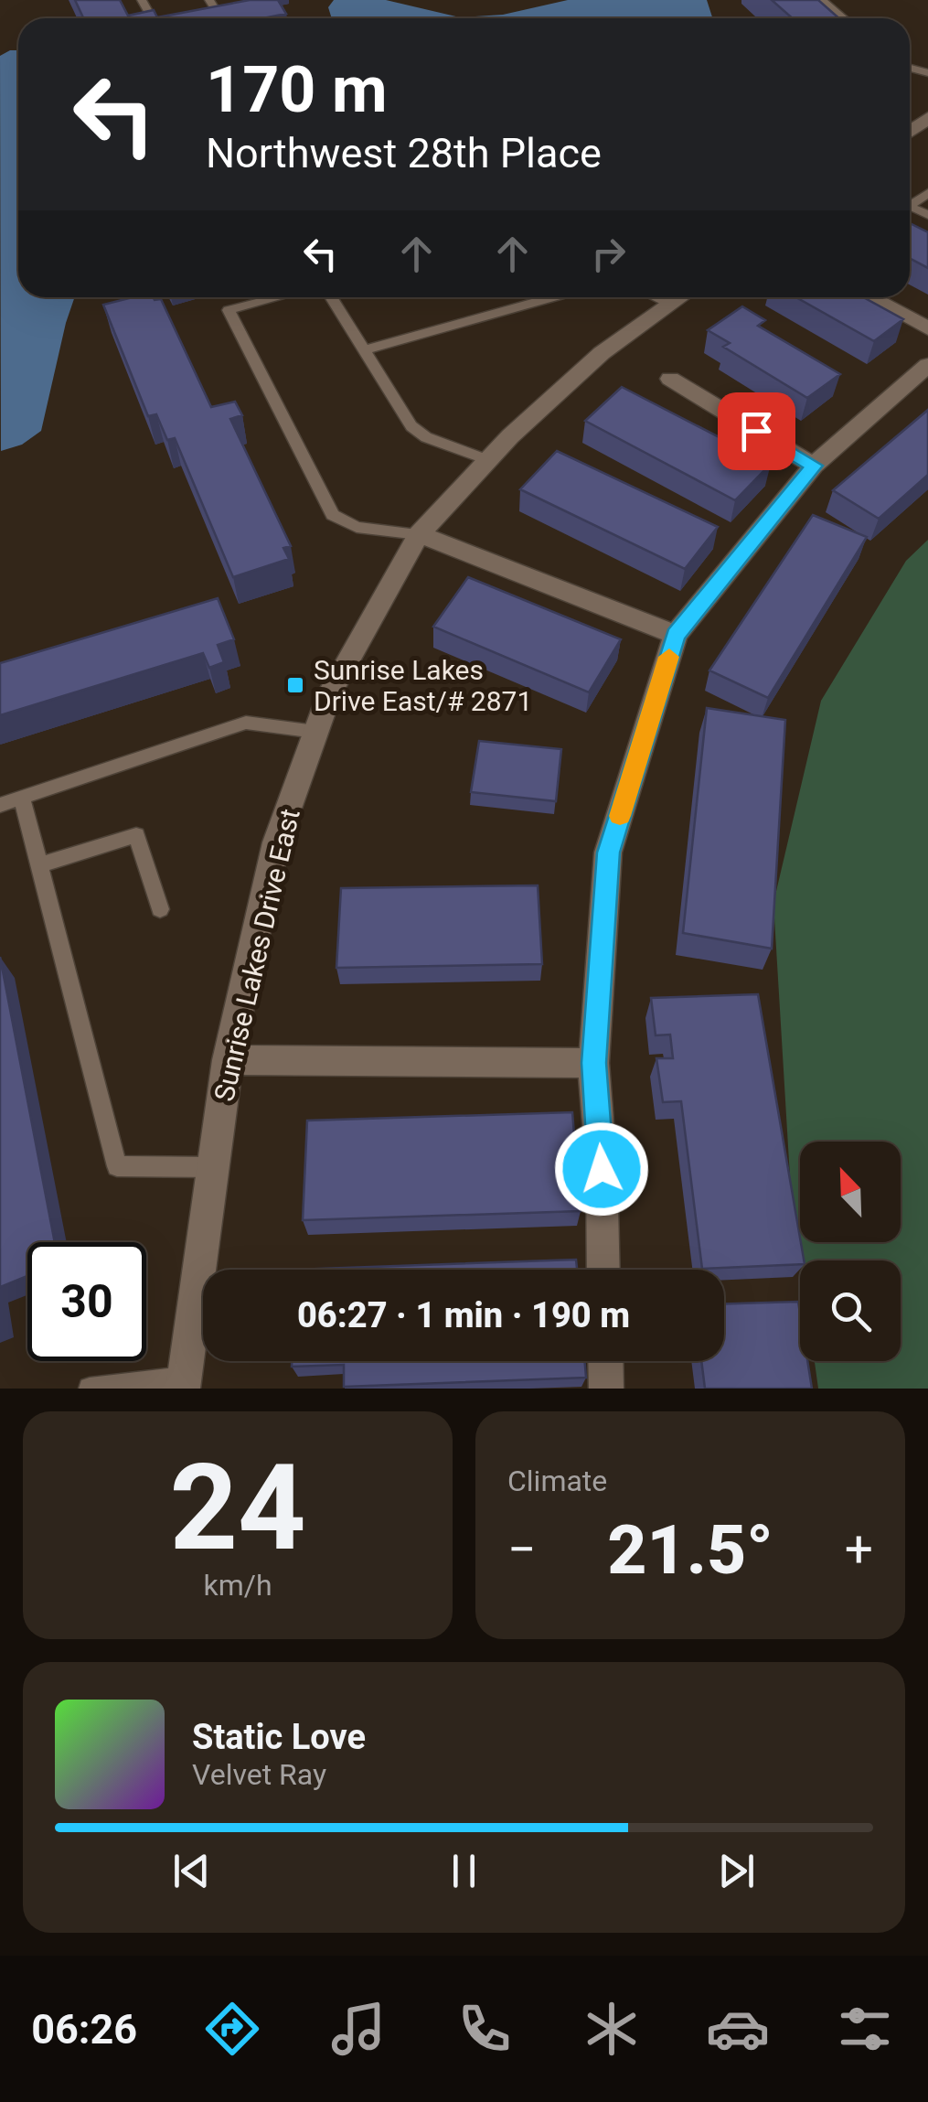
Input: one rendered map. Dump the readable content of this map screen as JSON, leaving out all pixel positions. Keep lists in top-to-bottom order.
{
  "streets": {
    "street": ["Sunrise Lakes Drive East"]
  },
  "places": {
    "transit": ["Sunrise Lakes Drive East/# 2871"]
  },
  "north": "top left",
  "page": {
    "turn": ["170 m", "Northwest 28th Place"],
    "limit": "30",
    "trip": "06:27 · 1 min · 190 m",
    "tile": [
      ["24", "km/h"],
      "Climate"
    ],
    "heat": ["−", "21.5°", "+"],
    "song": ["Static Love", "Velvet Ray"],
    "tabs": "06:26"
  }
}
